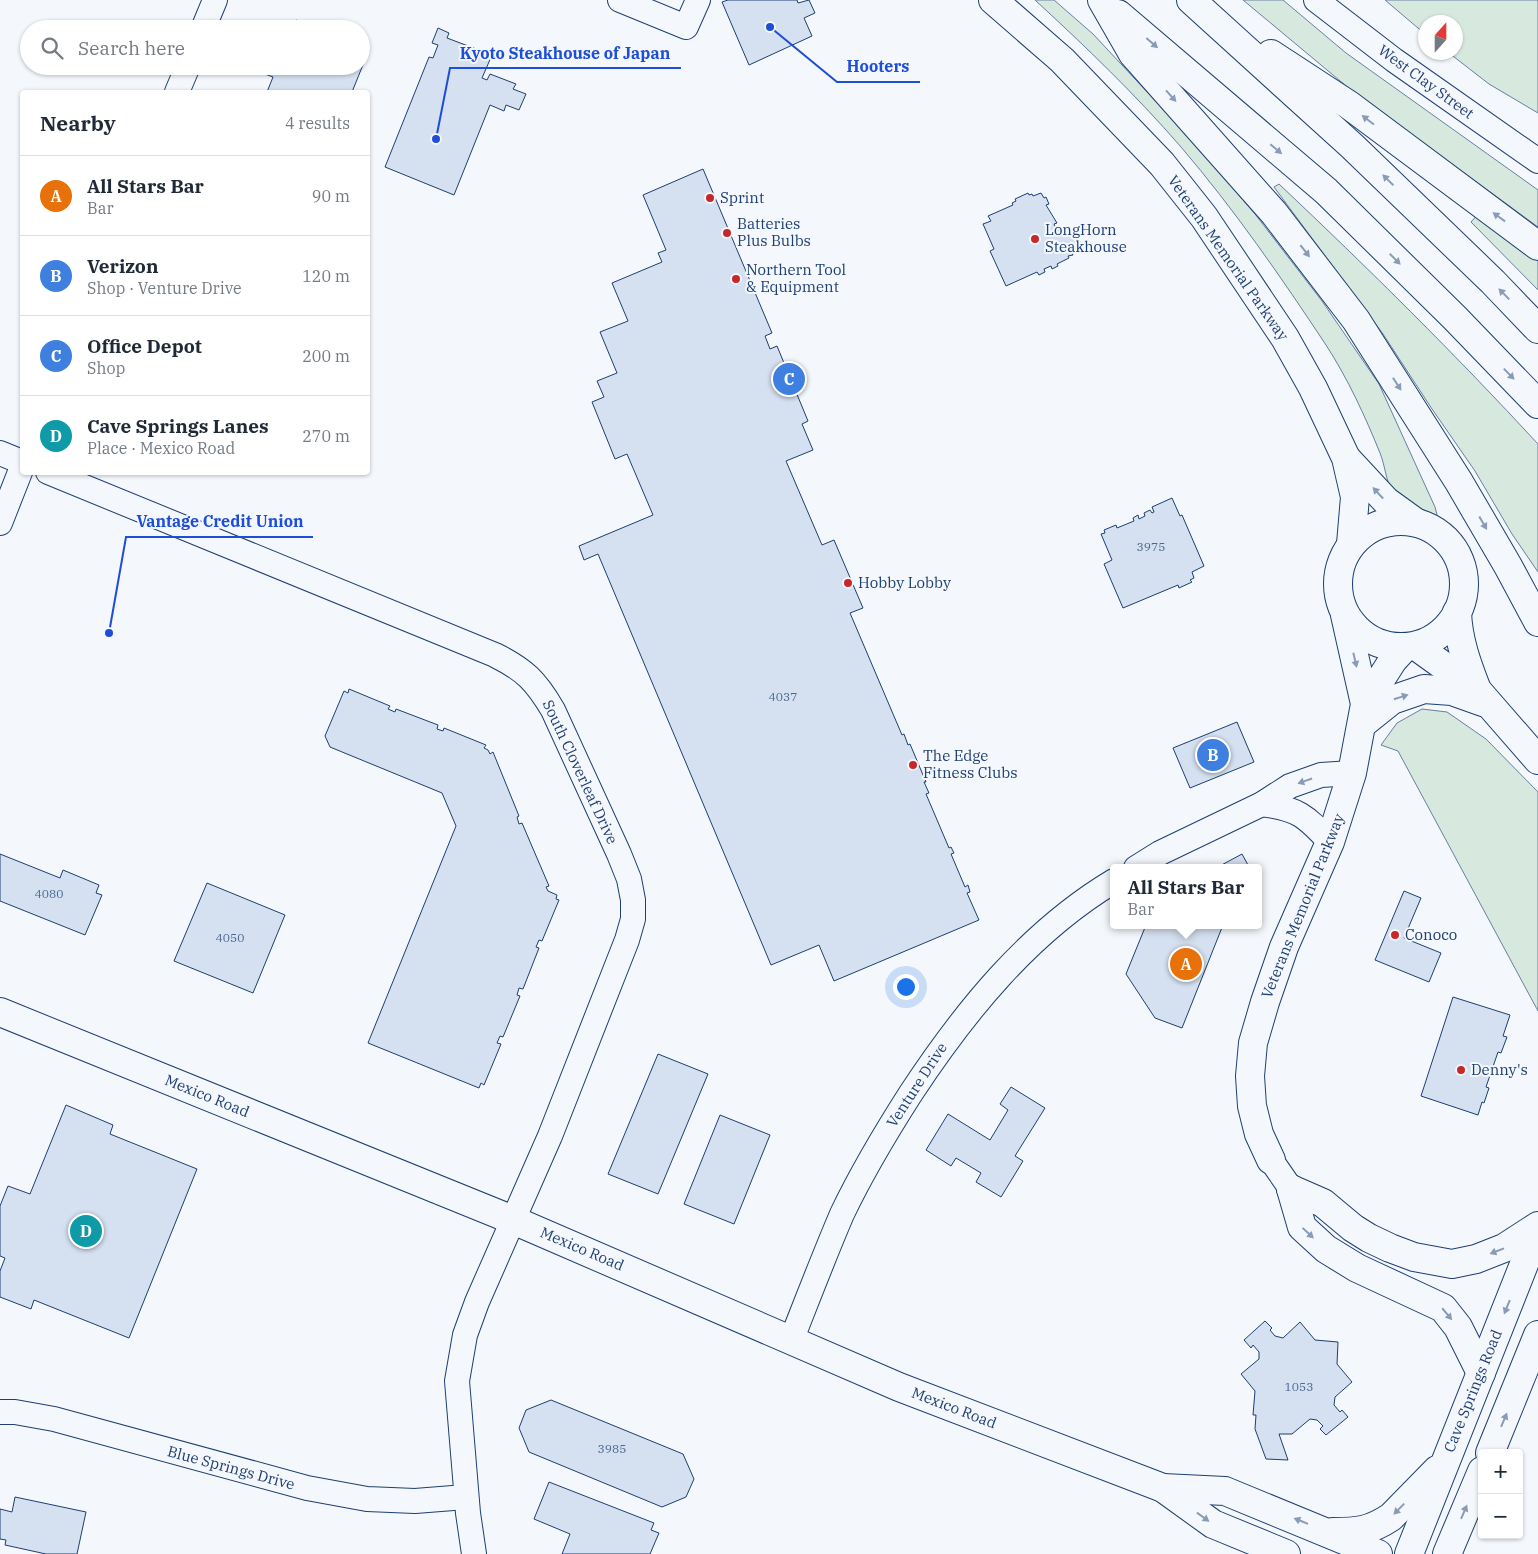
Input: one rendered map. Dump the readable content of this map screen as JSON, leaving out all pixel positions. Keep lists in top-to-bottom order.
{
  "streets": {
    "main road": ["Veterans Memorial Parkway", "Mexico Road", "Cave Springs Road"],
    "street": [
      "West Clay Street",
      "South Cloverleaf Drive",
      "Venture Drive",
      "Blue Springs Drive"
    ]
  },
  "crossings": [
    ["Veterans Memorial Parkway", "Cave Springs Road"],
    ["South Cloverleaf Drive", "Mexico Road"],
    ["South Cloverleaf Drive", "Blue Springs Drive"],
    ["Venture Drive", "Mexico Road"]
  ],
  "places": [
    "Hooters",
    "Kyoto Steakhouse of Japan",
    "Sprint",
    "Batteries Plus Bulbs",
    "LongHorn Steakhouse",
    "Northern Tool & Equipment",
    "Hobby Lobby",
    "Vantage Credit Union",
    "The Edge Fitness Clubs",
    "Conoco",
    "Denny's"
  ],
  "house_numbers": [
    "3975",
    "4037",
    "4080",
    "4050",
    "1053",
    "3985"
  ],
  "north": "top",
  "page": {
    "search": "Search here",
    "heading": ["Nearby", "4 results"],
    "list": [
      {
        "mark": "A",
        "name": "All Stars Bar",
        "note": "Bar",
        "value": "90 m"
      },
      {
        "mark": "B",
        "name": "Verizon",
        "note": "Shop · Venture Drive",
        "value": "120 m"
      },
      {
        "mark": "C",
        "name": "Office Depot",
        "note": "Shop",
        "value": "200 m"
      },
      {
        "mark": "D",
        "name": "Cave Springs Lanes",
        "note": "Place · Mexico Road",
        "value": "270 m"
      }
    ],
    "pins": [
      "C",
      "B",
      "A",
      "D"
    ],
    "popup": ["All Stars Bar", "Bar"],
    "map_buttons": ["+", "−"]
  }
}
